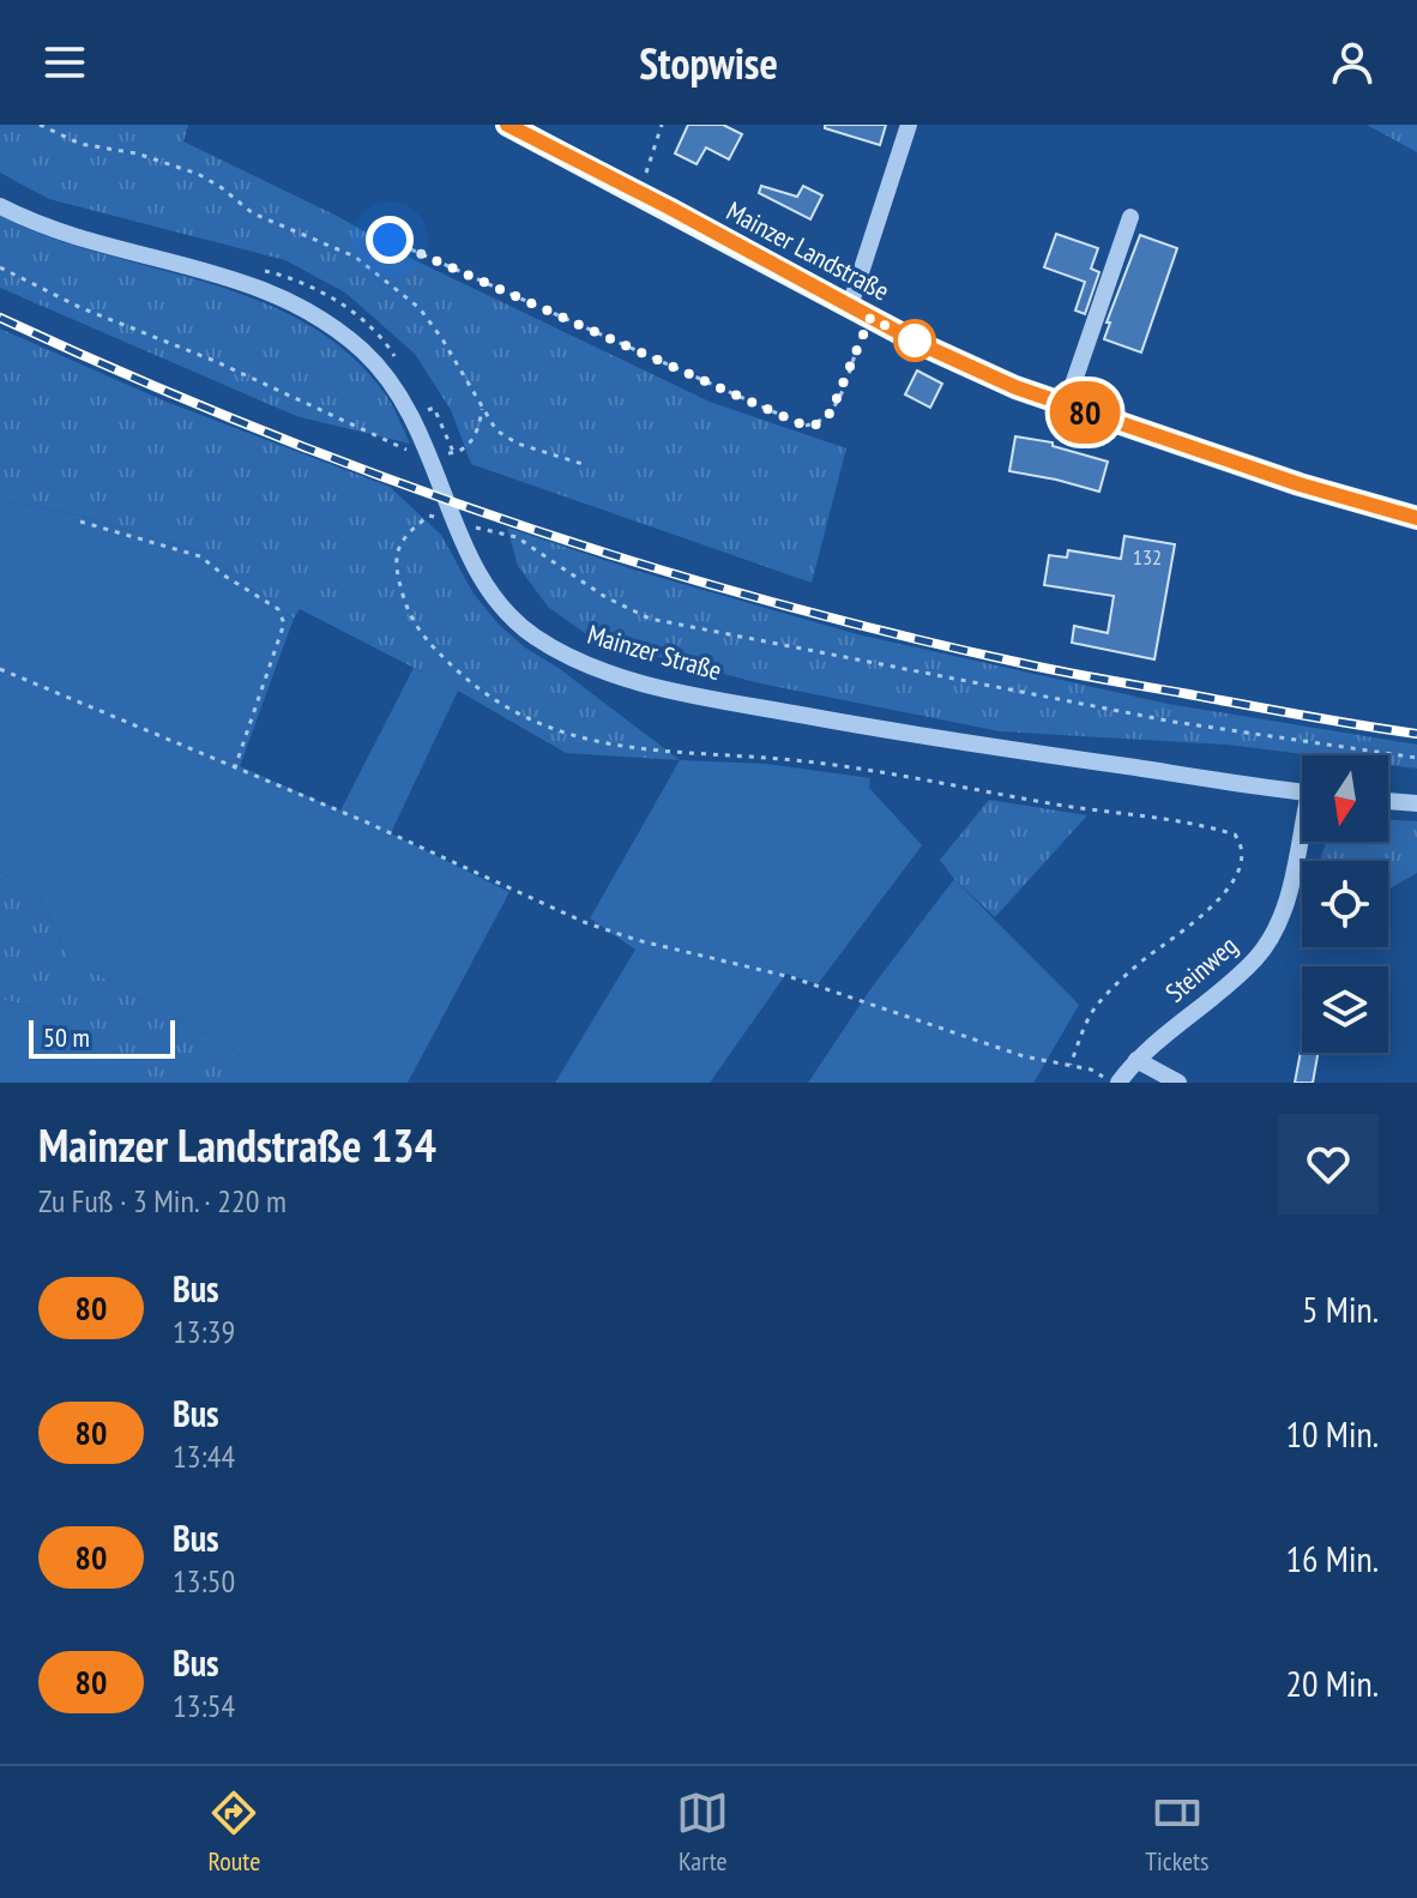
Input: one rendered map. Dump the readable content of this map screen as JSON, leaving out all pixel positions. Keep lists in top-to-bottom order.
{
  "streets": {
    "main road": ["Mainzer Landstraße"],
    "street": ["Mainzer Straße", "Steinweg"]
  },
  "lines": ["bus line 80"],
  "house_numbers": ["132"],
  "scale_bar": "50 m",
  "north": "bottom",
  "page": {
    "header": "Stopwise",
    "on_map": "80",
    "scale": "50 m",
    "heading": ["Mainzer Landstraße 134", "Zu Fuß · 3 Min. · 220 m"],
    "list": [
      {
        "mark": "80",
        "name": "Bus",
        "note": "13:39",
        "value": "5 Min."
      },
      {
        "mark": "80",
        "name": "Bus",
        "note": "13:44",
        "value": "10 Min."
      },
      {
        "mark": "80",
        "name": "Bus",
        "note": "13:50",
        "value": "16 Min."
      },
      {
        "mark": "80",
        "name": "Bus",
        "note": "13:54",
        "value": "20 Min."
      }
    ],
    "tabs": ["Route", "Karte", "Tickets"]
  }
}
